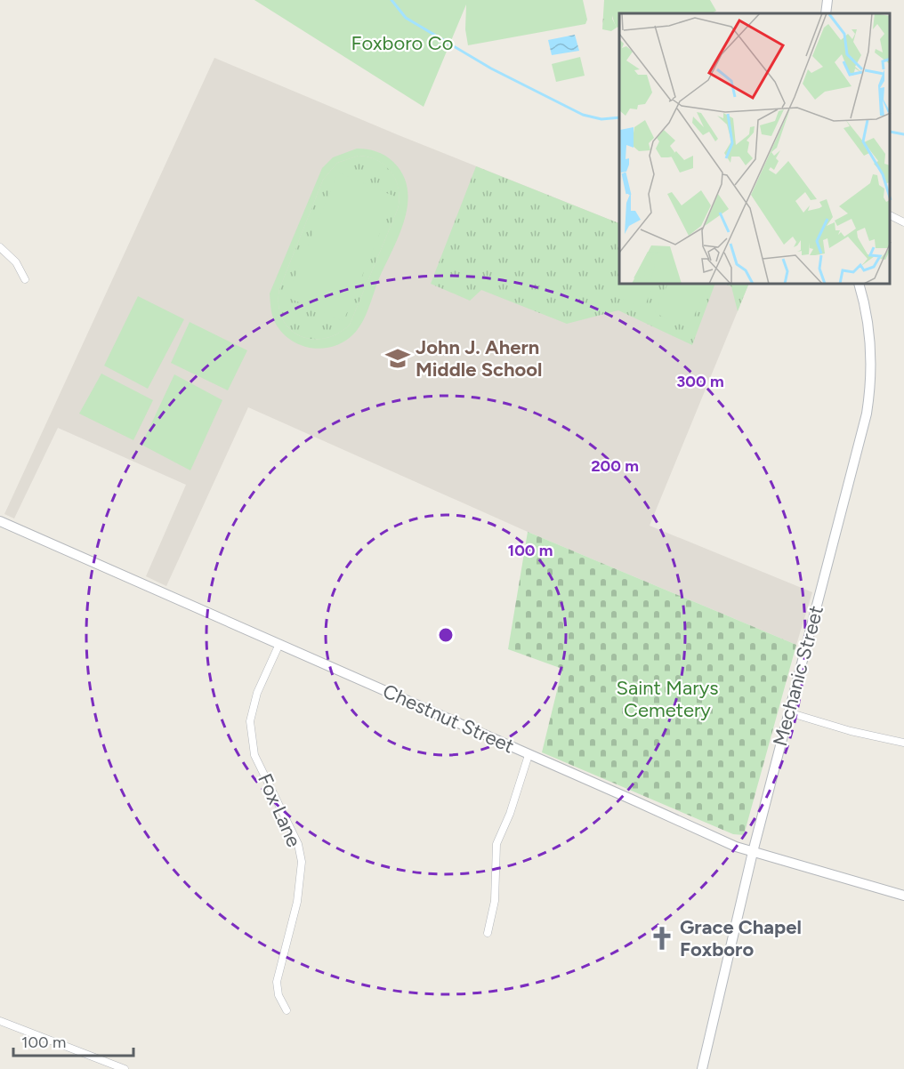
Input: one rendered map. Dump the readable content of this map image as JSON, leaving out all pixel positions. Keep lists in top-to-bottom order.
{
  "streets": {
    "street": ["Mechanic Street", "Chestnut Street", "Fox Lane"]
  },
  "crossings": [
    ["Mechanic Street", "Chestnut Street"],
    ["Chestnut Street", "Fox Lane"]
  ],
  "parks": ["Foxboro Co", "Saint Marys Cemetery"],
  "places": {
    "school or university": ["John J. Ahern Middle School"],
    "church": ["Grace Chapel Foxboro"]
  },
  "scale_bar": "100 m",
  "rings": ["300 m", "200 m", "100 m"]
}
